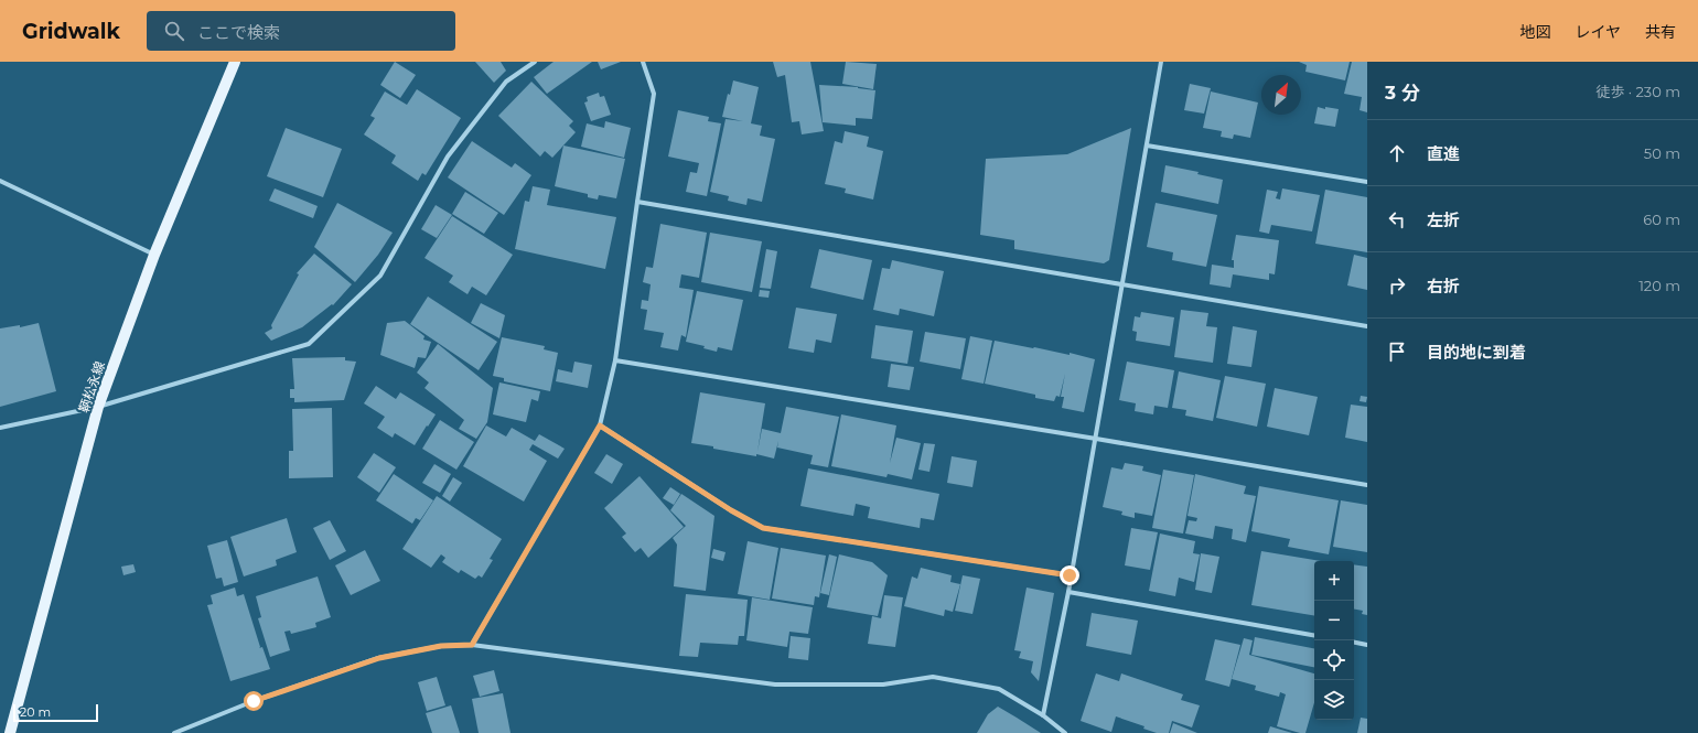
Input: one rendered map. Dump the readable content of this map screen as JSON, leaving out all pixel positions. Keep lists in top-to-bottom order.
{
  "streets": {
    "main road": ["鞆松永線"]
  },
  "scale_bar": "20 m",
  "north": "top right",
  "page": {
    "header": "Gridwalk",
    "search": "ここで検索",
    "nav": ["地図", "レイヤ", "共有"],
    "heading": ["3 分", "徒歩 · 230 m"],
    "list": [
      ["直進", "50 m"],
      ["左折", "60 m"],
      ["右折", "120 m"],
      "目的地に到着"
    ],
    "map_buttons": ["+", "−"],
    "scale": "20 m"
  }
}
